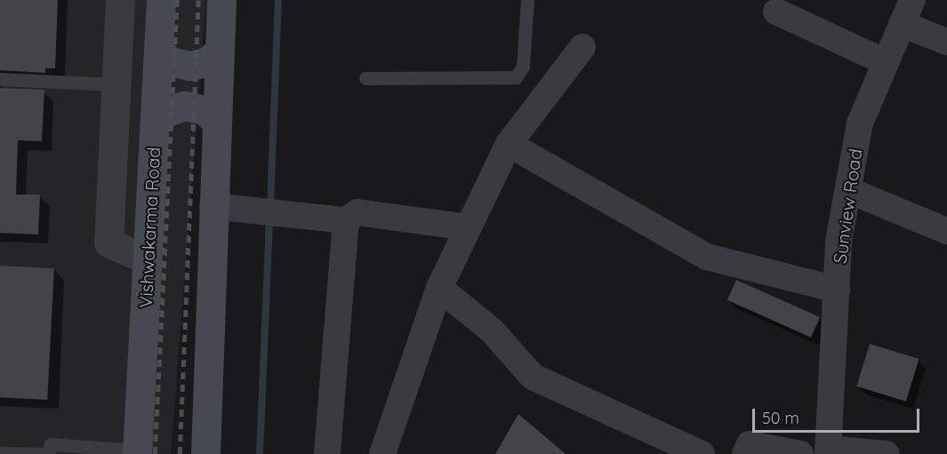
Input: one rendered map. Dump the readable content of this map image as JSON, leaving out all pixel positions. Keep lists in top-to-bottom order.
{
  "streets": {
    "main road": ["Vishwakarma Road"],
    "street": ["Sunview Road"]
  },
  "scale_bar": "50 m"
}
